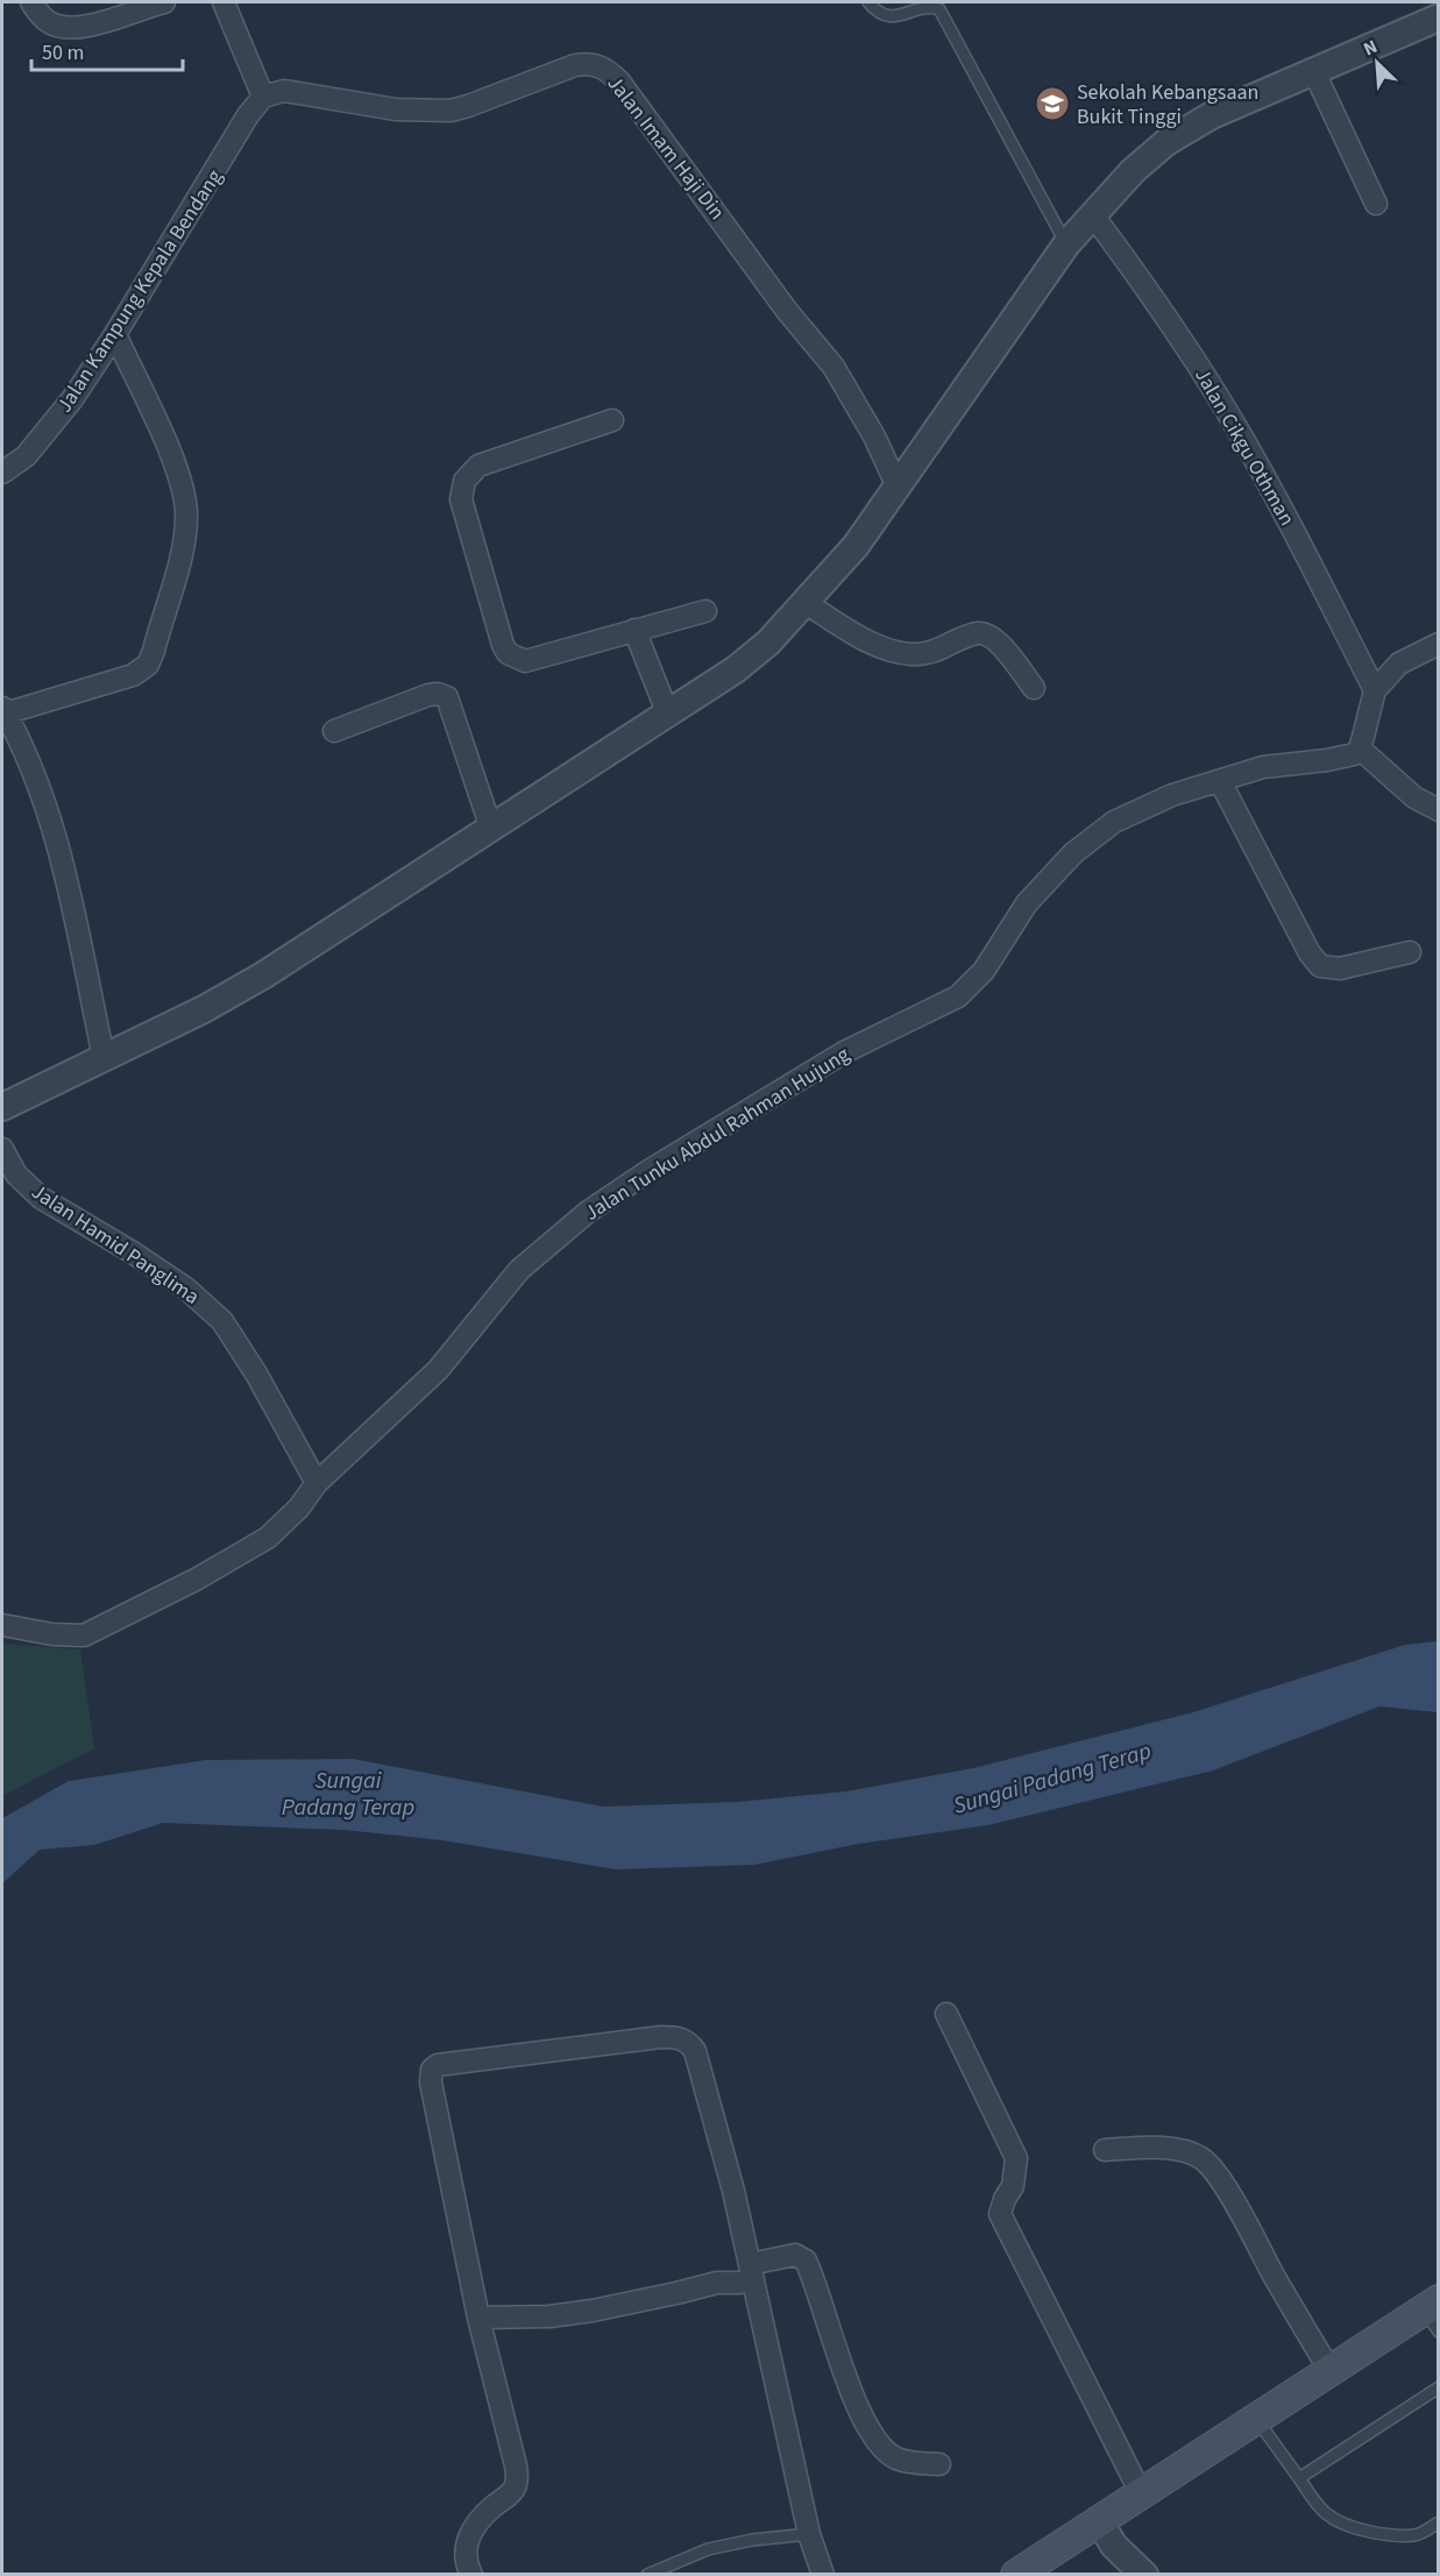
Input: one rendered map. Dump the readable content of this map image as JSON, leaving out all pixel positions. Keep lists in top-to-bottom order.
{
  "streets": {
    "street": [
      "Jalan Imam Haji Din",
      "Jalan Kampung Kepala Bendang",
      "Jalan Cikgu Othman",
      "Jalan Tunku Abdul Rahman Hujung",
      "Jalan Hamid Panglima"
    ]
  },
  "crossings": [
    ["Jalan Imam Haji Din", "Jalan Kampung Kepala Bendang"],
    ["Jalan Tunku Abdul Rahman Hujung", "Jalan Hamid Panglima"]
  ],
  "water": ["Sungai Padang Terap"],
  "places": {
    "school or university": ["Sekolah Kebangsaan Bukit Tinggi"]
  },
  "scale_bar": "50 m",
  "north": "top left"
}
